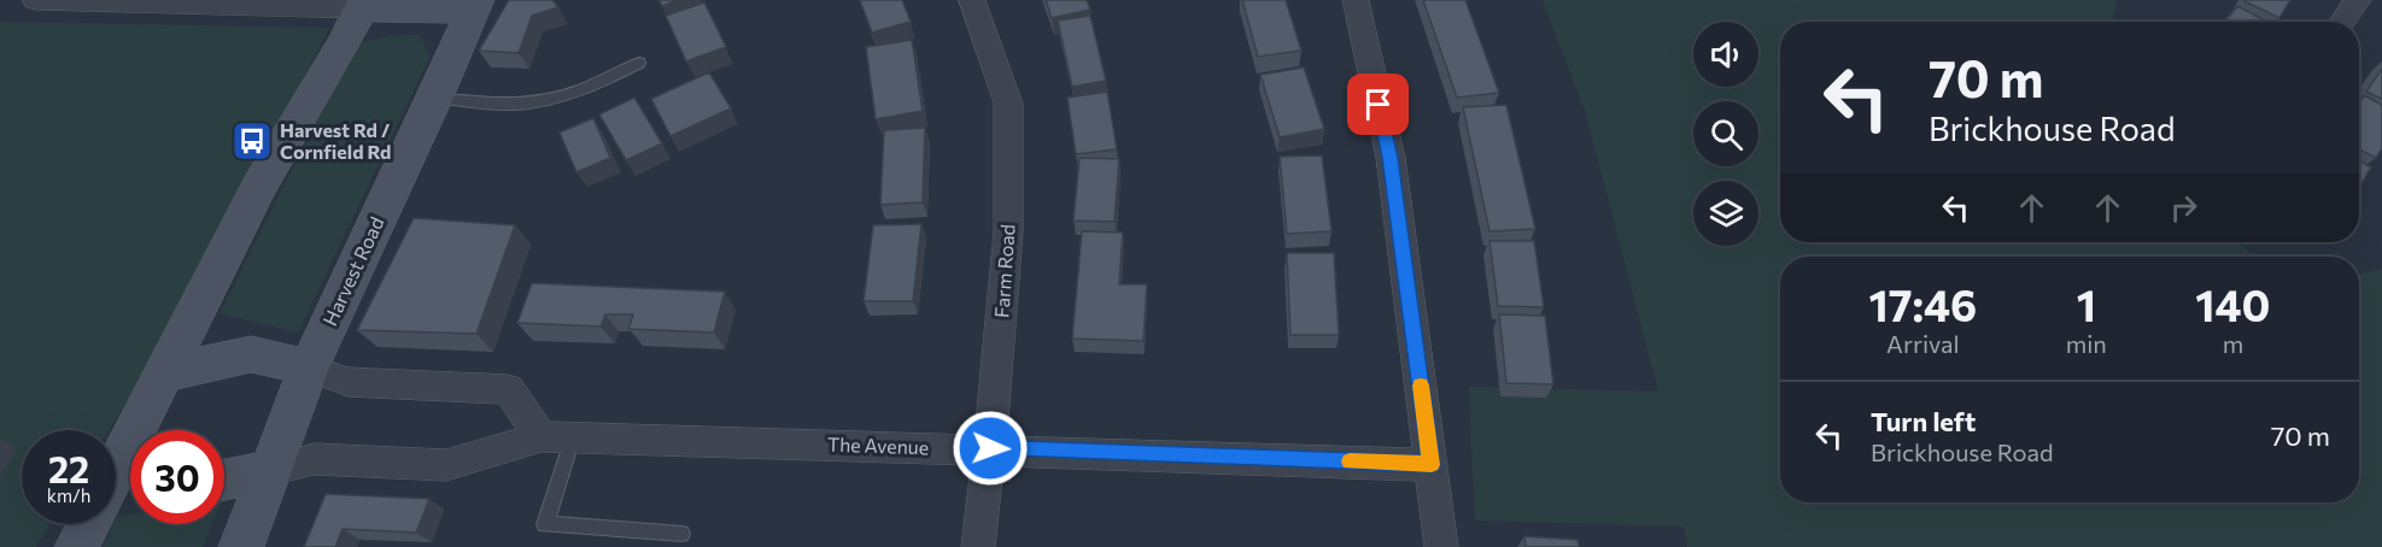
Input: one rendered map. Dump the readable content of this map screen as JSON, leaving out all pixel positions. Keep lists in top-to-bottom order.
{
  "streets": {
    "street": ["Harvest Road", "Farm Road", "The Avenue"]
  },
  "crossings": [
    ["Harvest Road", "The Avenue"],
    ["Farm Road", "The Avenue"]
  ],
  "places": {
    "bus stop": ["Harvest Rd / Cornfield Rd"]
  },
  "page": {
    "turn": ["70 m", "Brickhouse Road"],
    "eta": [
      "17:46",
      "Arrival",
      "1",
      "min",
      "140",
      "m"
    ],
    "list": [
      {
        "name": "Turn left",
        "note": "Brickhouse Road",
        "value": "70 m"
      }
    ],
    "speed": "22 km/h",
    "limit": "30"
  }
}
